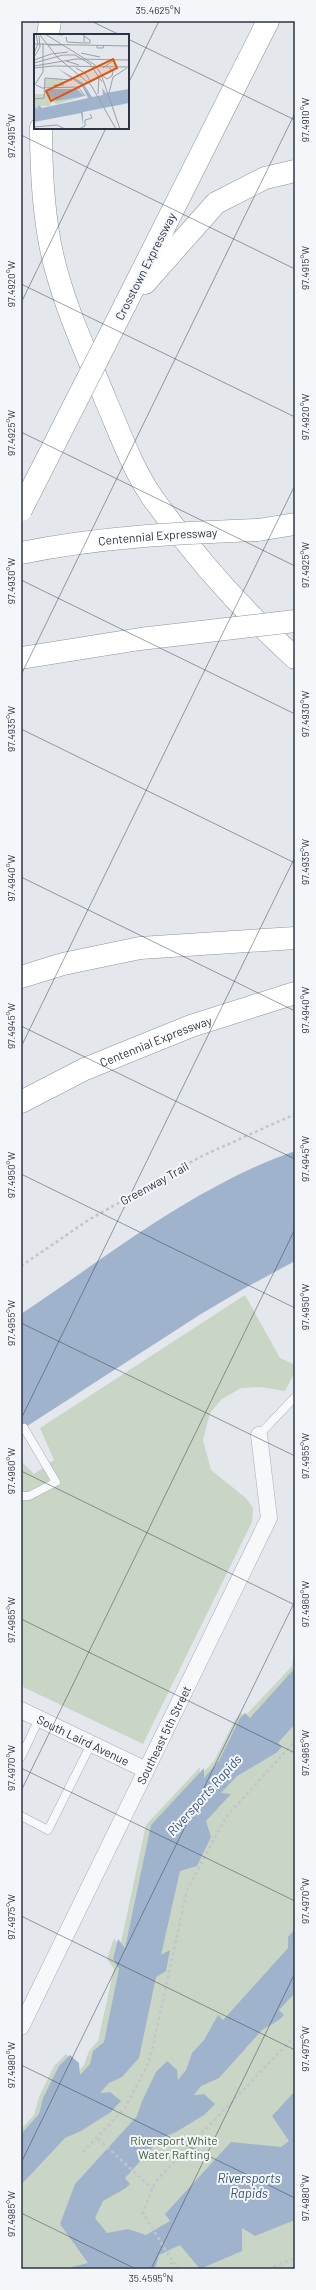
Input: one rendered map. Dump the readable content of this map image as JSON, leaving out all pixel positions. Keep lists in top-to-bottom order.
{
  "streets": {
    "highway": ["Crosstown Expressway", "Centennial Expressway"],
    "street": ["Southeast 5th Street", "South Laird Avenue"],
    "path": ["Greenway Trail"]
  },
  "crossings": [
    ["Southeast 5th Street", "South Laird Avenue"]
  ],
  "water": ["Riversports Rapids"],
  "parks": ["Riversport White Water Rafting"],
  "coordinates": [
    "35.4625°N",
    "97.4910°W",
    "97.4915°W",
    "97.4920°W",
    "97.4925°W",
    "97.4930°W",
    "97.4935°W",
    "97.4940°W",
    "97.4945°W",
    "97.4950°W",
    "97.4955°W",
    "97.4960°W",
    "97.4965°W",
    "97.4970°W",
    "97.4975°W",
    "97.4980°W",
    "97.4985°W",
    "35.4595°N"
  ]
}
